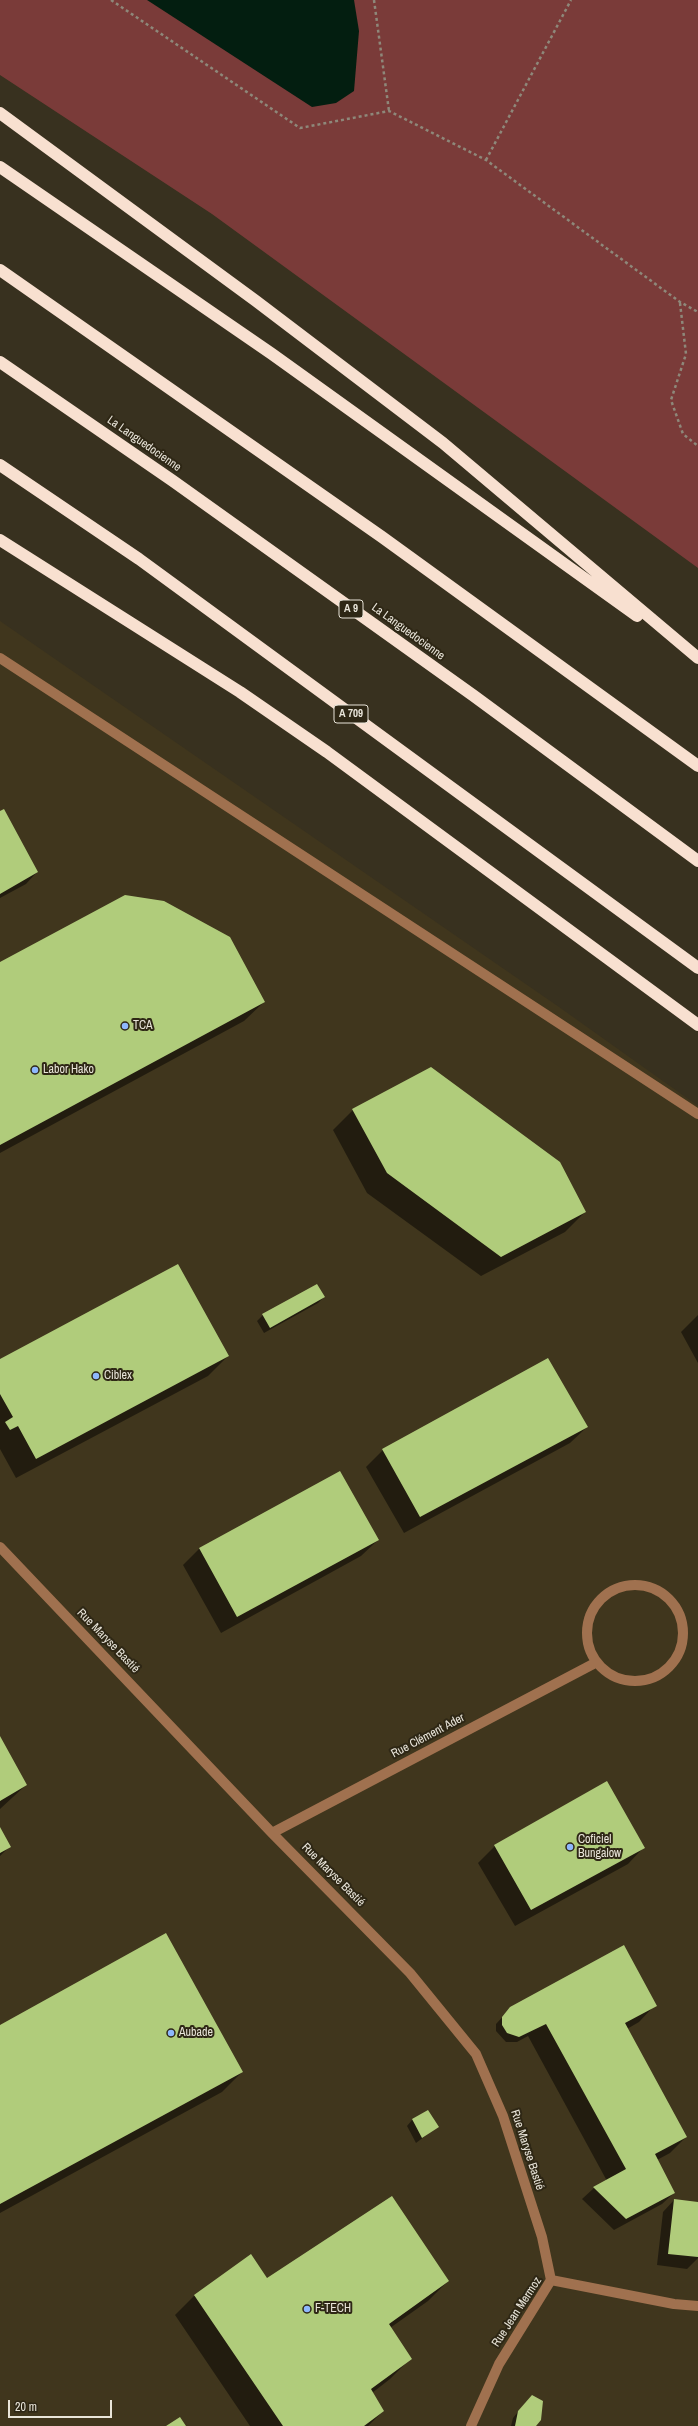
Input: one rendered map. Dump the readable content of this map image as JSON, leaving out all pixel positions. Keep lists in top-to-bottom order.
{
  "streets": {
    "highway": ["La Languedocienne", "A 9", "A 709"],
    "street": ["Rue Maryse Bastié", "Rue Clément Ader", "Rue Jean Mermoz"]
  },
  "crossings": [
    ["Rue Maryse Bastié", "Rue Clément Ader"],
    ["Rue Maryse Bastié", "Rue Jean Mermoz"]
  ],
  "places": [
    "TCA",
    "Labor Hako",
    "Ciblex",
    "Coficiel Bungalow",
    "Aubade",
    "F-TECH"
  ],
  "scale_bar": "20 m"
}
